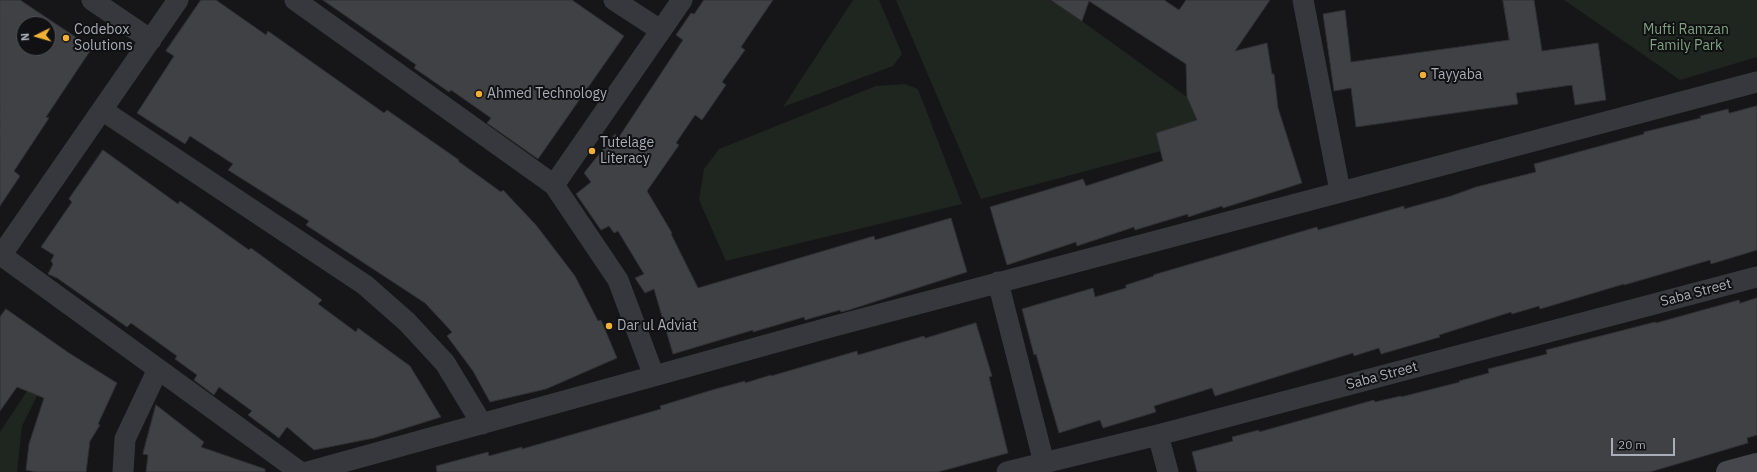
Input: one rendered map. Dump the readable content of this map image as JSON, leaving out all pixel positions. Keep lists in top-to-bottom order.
{
  "streets": {
    "street": ["Saba Street"]
  },
  "parks": ["Mufti Ramzan Family Park"],
  "places": [
    "Codebox Solutions",
    "Tayyaba",
    "Ahmed Technology",
    "Tutelage Literacy",
    "Dar ul Adviat"
  ],
  "scale_bar": "20 m",
  "north": "left"
}
